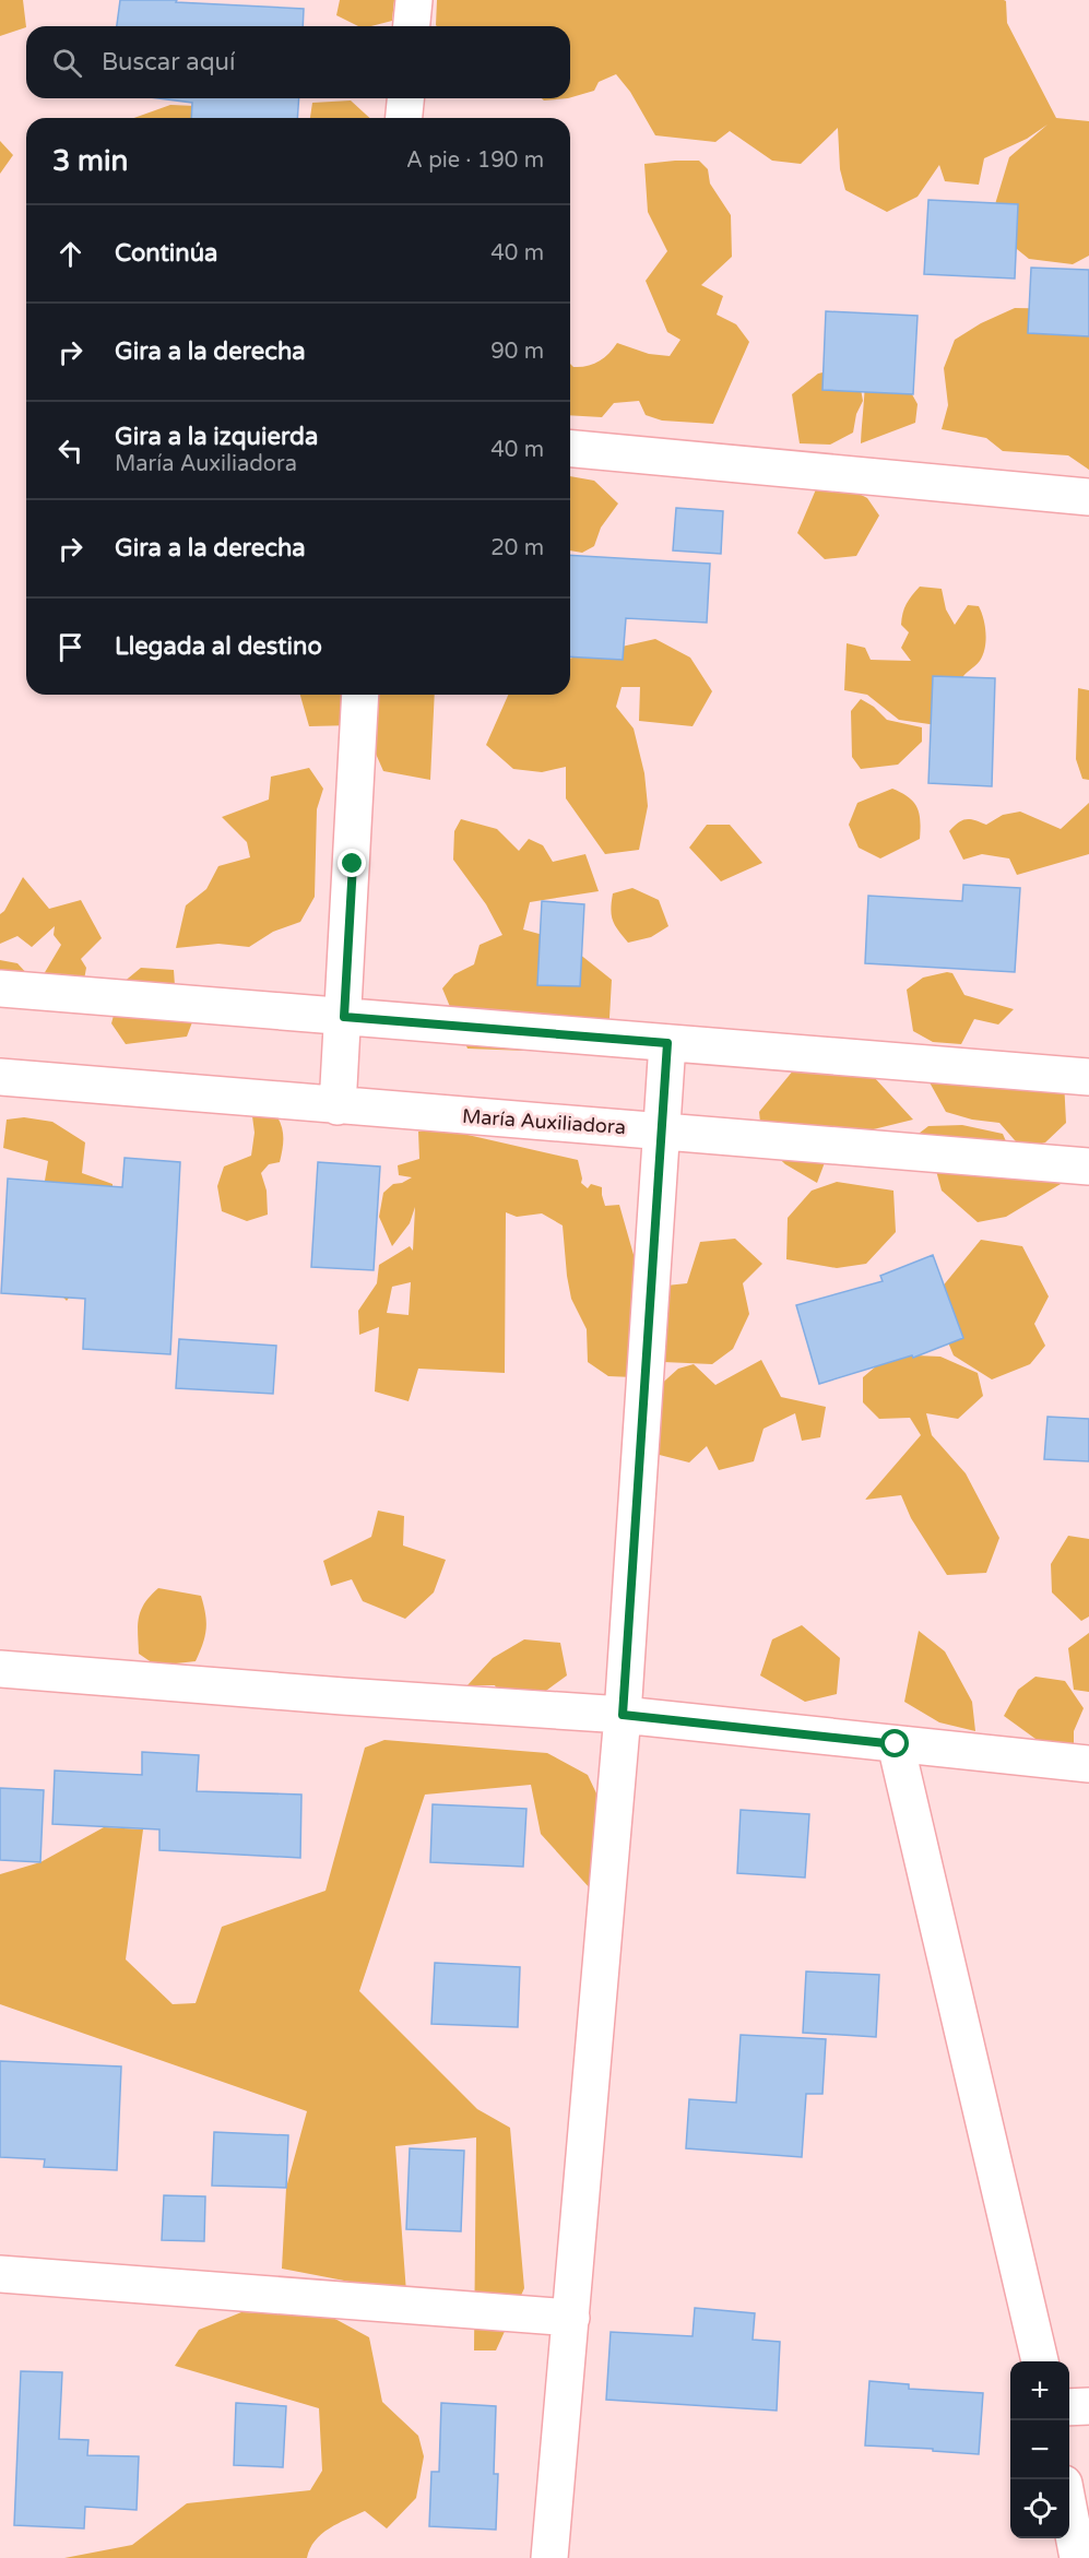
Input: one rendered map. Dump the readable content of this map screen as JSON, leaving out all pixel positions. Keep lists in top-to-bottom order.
{
  "streets": {
    "street": ["María Auxiliadora"]
  },
  "page": {
    "search": "Buscar aquí",
    "heading": ["3 min", "A pie · 190 m"],
    "list": [
      ["Continúa", "40 m"],
      ["Gira a la derecha", "90 m"],
      ["Gira a la izquierda", "María Auxiliadora", "40 m"],
      ["Gira a la derecha", "20 m"],
      "Llegada al destino"
    ],
    "map_buttons": ["+", "−"]
  }
}
